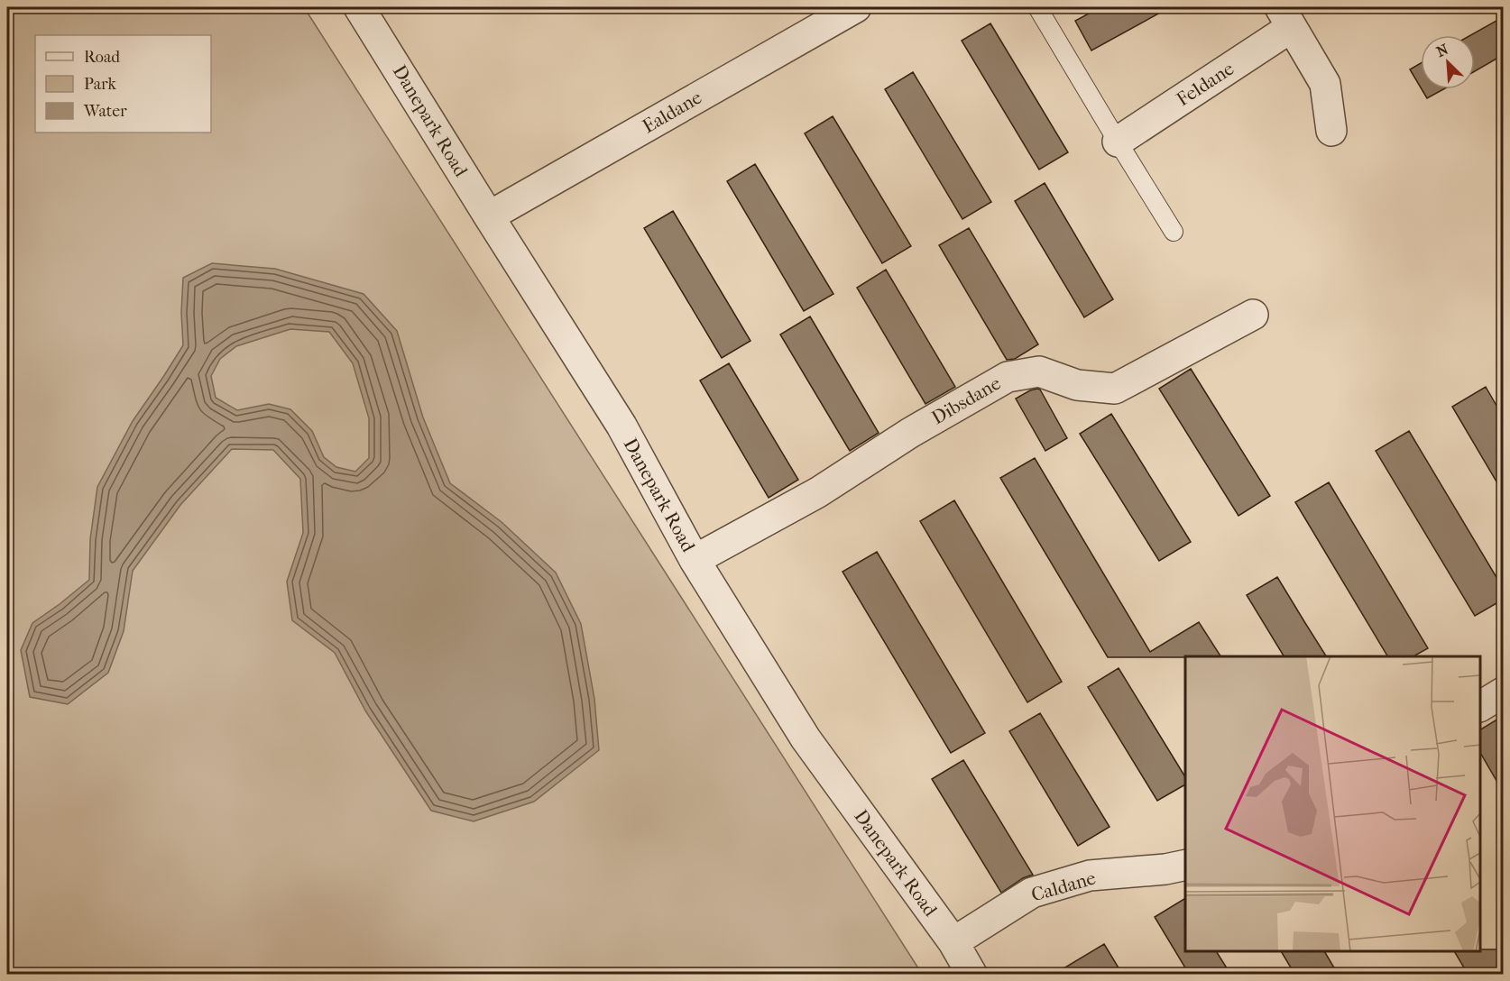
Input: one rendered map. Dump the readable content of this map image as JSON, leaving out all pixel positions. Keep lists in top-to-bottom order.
{
  "streets": {
    "street": [
      "Feldane",
      "Ealdane",
      "Danepark Road",
      "Dibsdane",
      "Caldane"
    ]
  },
  "crossings": [
    ["Ealdane", "Danepark Road"],
    ["Danepark Road", "Dibsdane"],
    ["Danepark Road", "Caldane"]
  ],
  "legend": ["Road", "Park", "Water"],
  "north": "top left"
}
